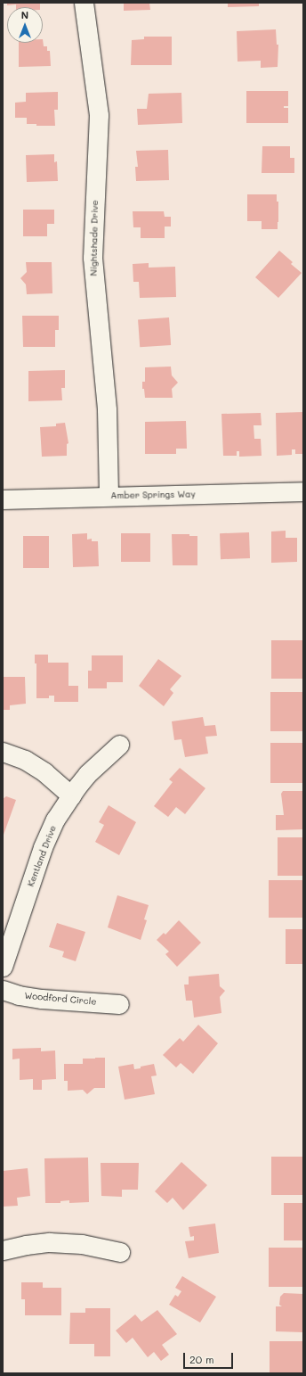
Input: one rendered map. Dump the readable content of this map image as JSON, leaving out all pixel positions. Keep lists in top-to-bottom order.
{
  "streets": {
    "street": [
      "Nightshade Drive",
      "Amber Springs Way",
      "Kentland Drive",
      "Woodford Circle"
    ]
  },
  "crossings": [
    ["Nightshade Drive", "Amber Springs Way"]
  ],
  "scale_bar": "20 m",
  "north": "top"
}
